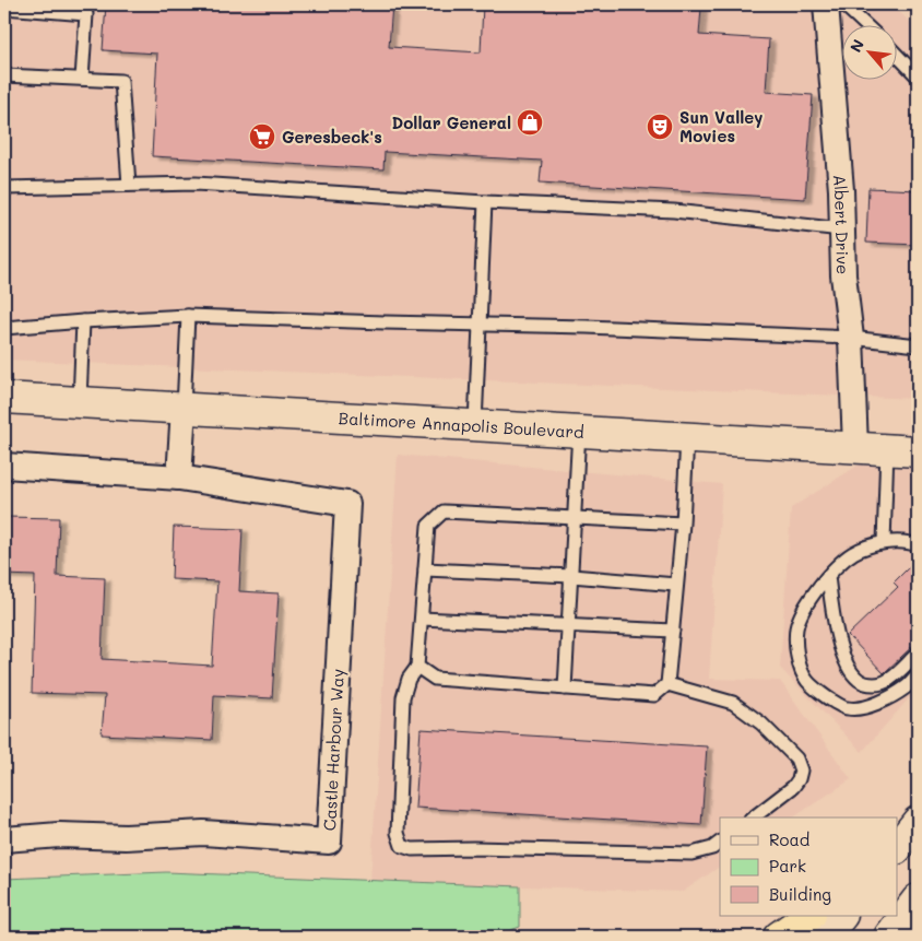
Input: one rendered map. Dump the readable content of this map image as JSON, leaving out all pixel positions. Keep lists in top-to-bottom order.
{
  "streets": {
    "main road": ["Baltimore Annapolis Boulevard"],
    "street": ["Albert Drive", "Castle Harbour Way"]
  },
  "crossings": [
    ["Albert Drive", "Baltimore Annapolis Boulevard"]
  ],
  "places": {
    "shop": ["Dollar General"],
    "theatre": ["Sun Valley Movies"],
    "supermarket": ["Geresbeck's"]
  },
  "legend": ["Road", "Park", "Building"],
  "north": "top left"
}
